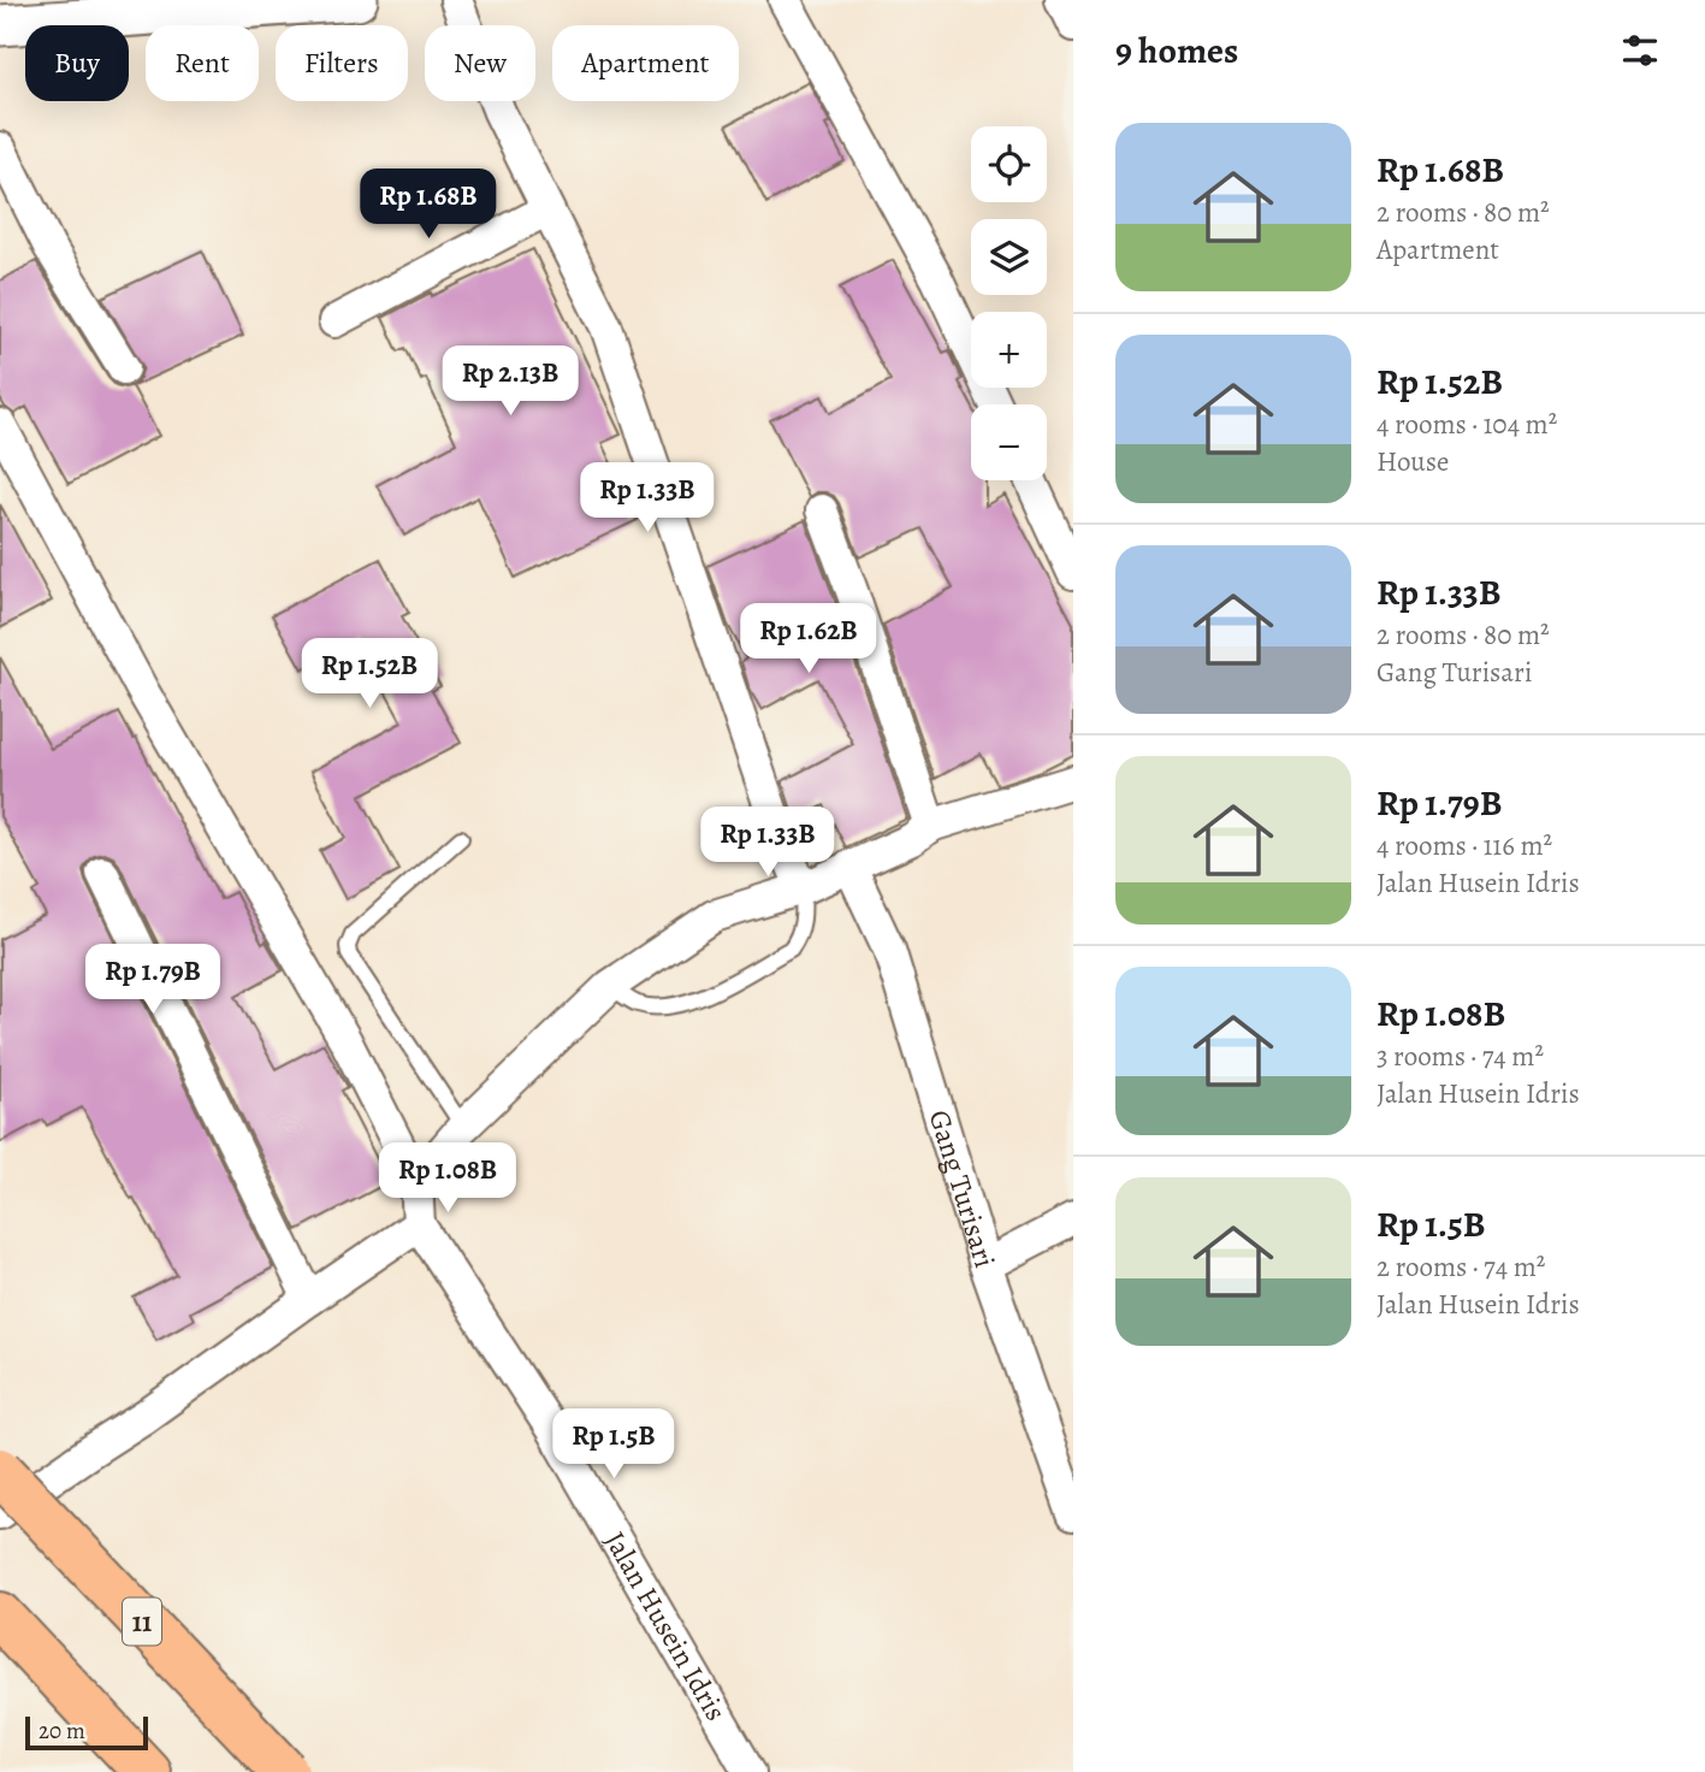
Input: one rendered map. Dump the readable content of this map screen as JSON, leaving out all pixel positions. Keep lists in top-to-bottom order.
{
  "streets": {
    "highway": ["11"],
    "street": ["Gang Turisari", "Jalan Husein Idris"]
  },
  "scale_bar": "20 m",
  "page": {
    "heading": "9 homes",
    "chip": [
      "Buy",
      "Rent",
      "Filters",
      "New",
      "Apartment"
    ],
    "list": [
      {
        "name": "Rp 1.68B",
        "note": "2 rooms · 80 m² · Apartment"
      },
      {
        "name": "Rp 1.52B",
        "note": "4 rooms · 104 m² · House"
      },
      {
        "name": "Rp 1.33B",
        "note": "2 rooms · 80 m² · Gang Turisari"
      },
      {
        "name": "Rp 1.79B",
        "note": "4 rooms · 116 m² · Jalan Husein Idris"
      },
      {
        "name": "Rp 1.08B",
        "note": "3 rooms · 74 m² · Jalan Husein Idris"
      },
      {
        "name": "Rp 1.5B",
        "note": "2 rooms · 74 m² · Jalan Husein Idris"
      }
    ],
    "map_buttons": ["+", "−"],
    "price": [
      "Rp 1.68B",
      "Rp 2.13B",
      "Rp 1.33B",
      "Rp 1.62B",
      "Rp 1.52B",
      "Rp 1.33B",
      "Rp 1.79B",
      "Rp 1.08B",
      "Rp 1.5B"
    ],
    "scale": "20 m"
  }
}
